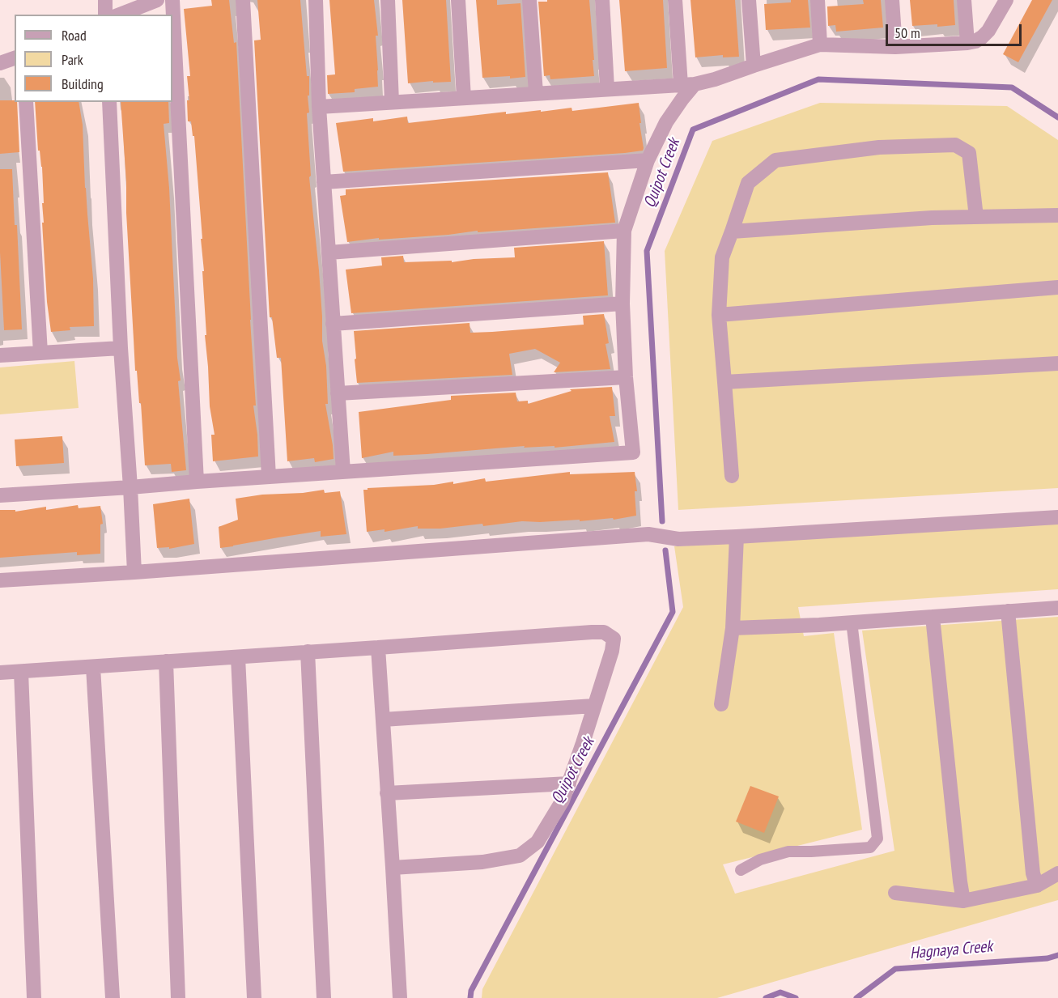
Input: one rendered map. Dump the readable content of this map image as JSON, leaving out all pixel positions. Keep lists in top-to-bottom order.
{
  "water": ["Quipot Creek", "Hagnaya Creek"],
  "legend": ["Road", "Park", "Building"],
  "scale_bar": "50 m"
}
